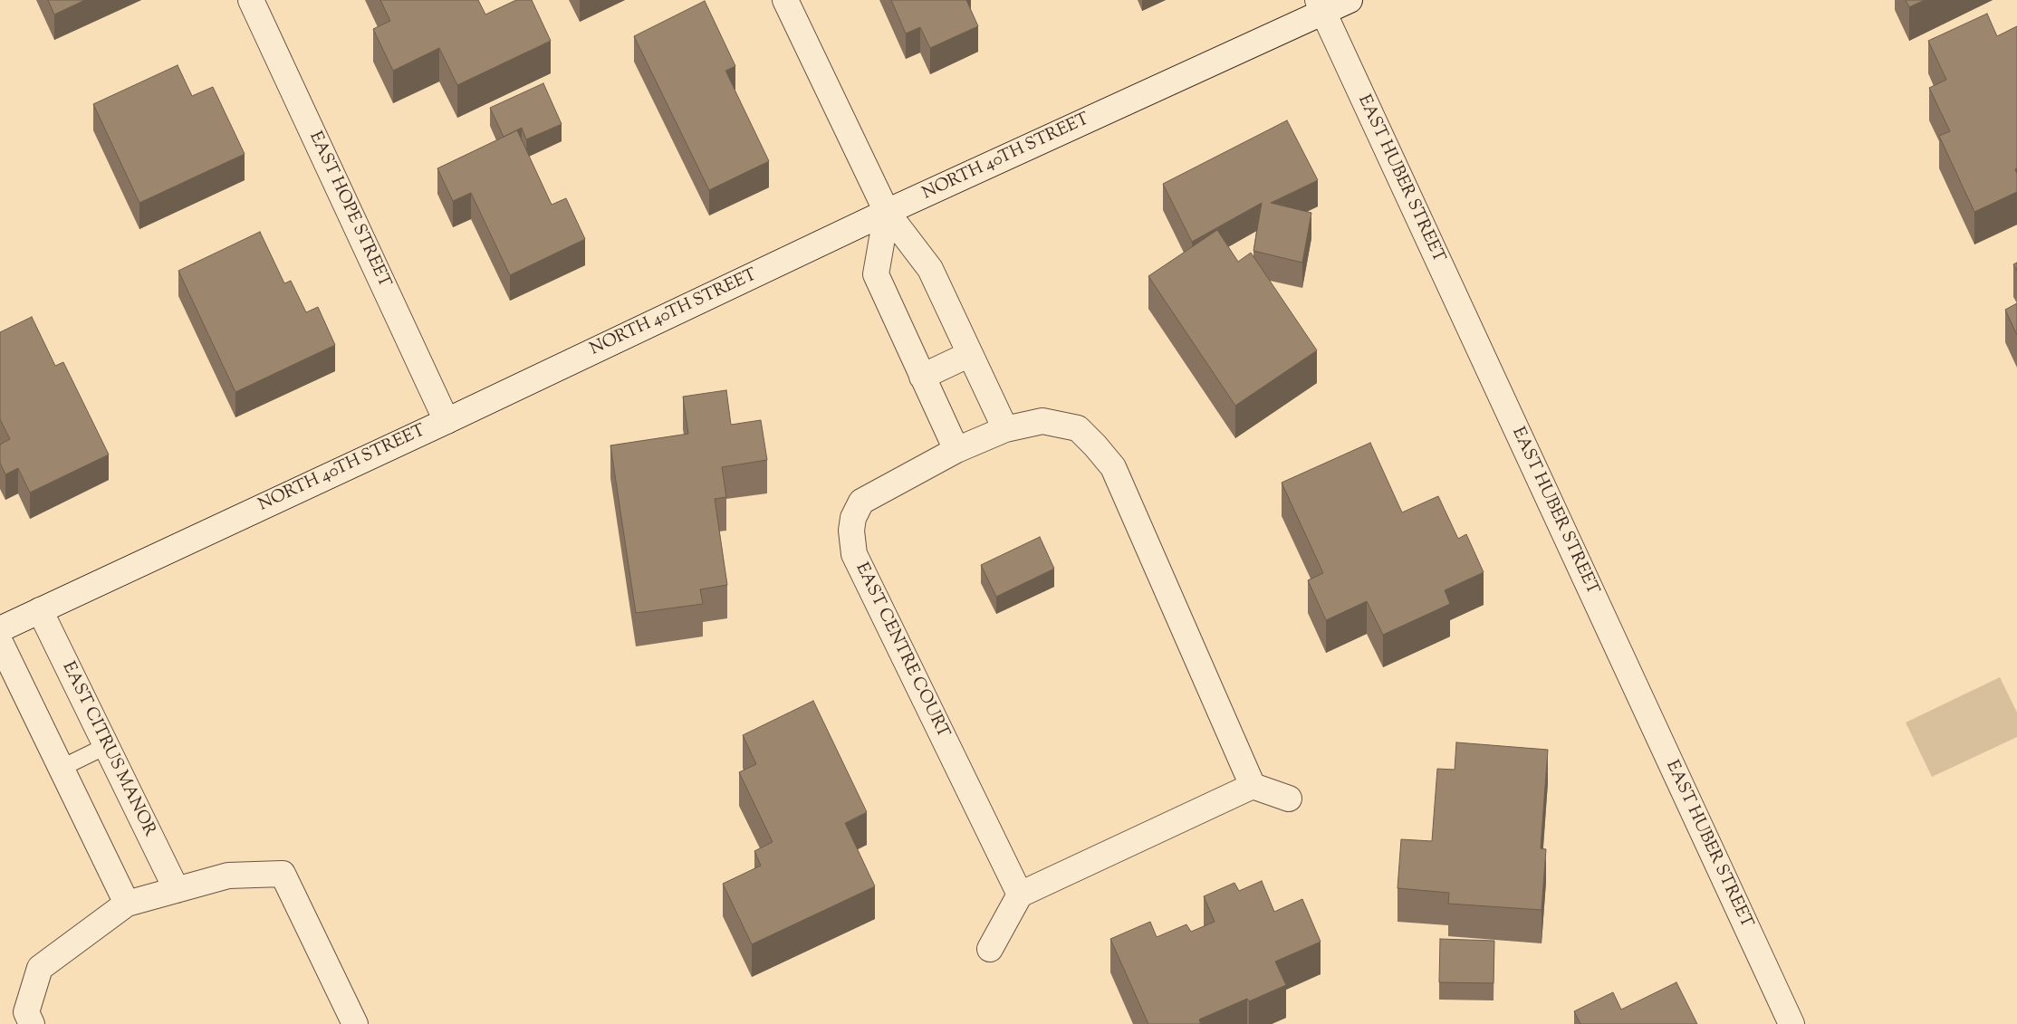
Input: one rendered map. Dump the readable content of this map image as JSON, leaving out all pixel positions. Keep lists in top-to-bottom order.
{
  "streets": {
    "street": [
      "NORTH 40TH STREET",
      "EAST HUBER STREET",
      "EAST HOPE STREET",
      "EAST CENTRE COURT",
      "EAST CITRUS MANOR"
    ]
  },
  "crossings": [
    ["NORTH 40TH STREET", "EAST HUBER STREET"],
    ["NORTH 40TH STREET", "EAST HOPE STREET"],
    ["NORTH 40TH STREET", "EAST CITRUS MANOR"]
  ]
}
